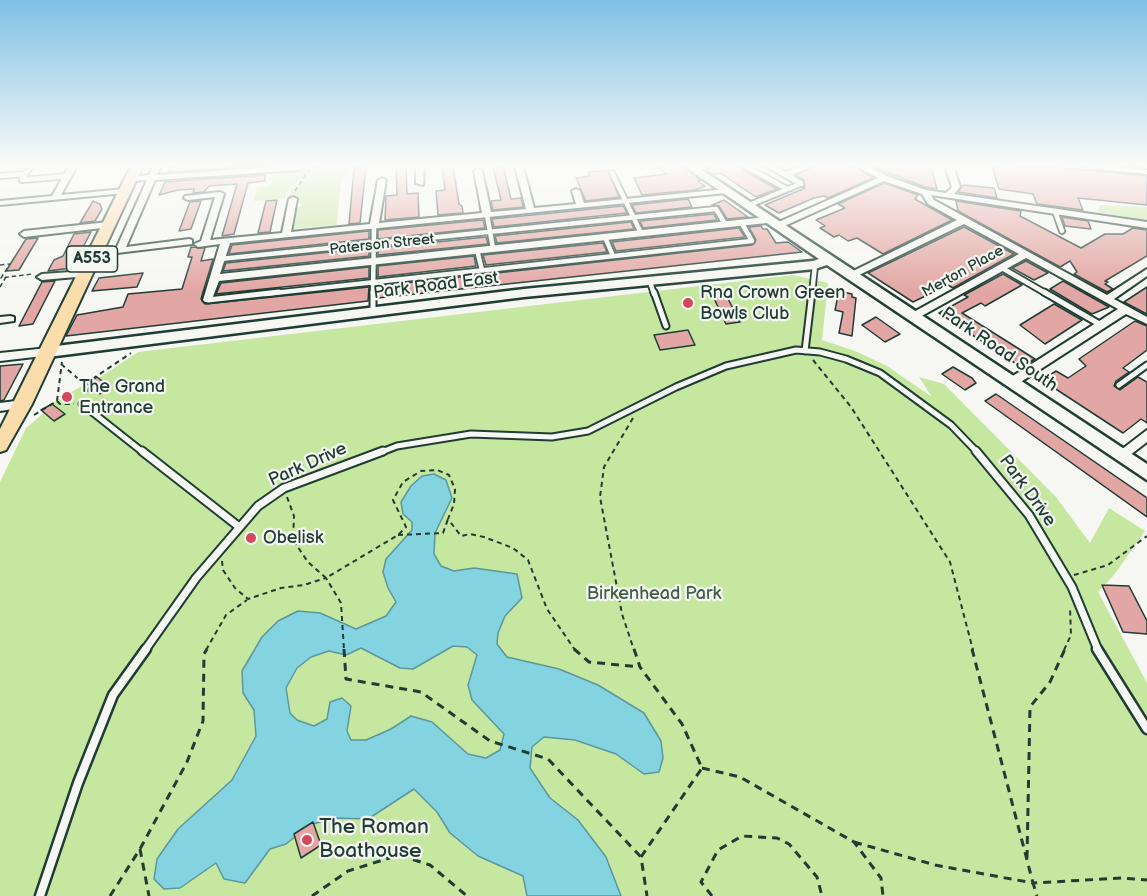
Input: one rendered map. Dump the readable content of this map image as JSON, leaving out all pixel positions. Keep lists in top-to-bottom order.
{
  "streets": {
    "main road": ["A553"],
    "street": [
      "Paterson Street",
      "Merton Place",
      "Park Road East",
      "Park Road South"
    ],
    "lane": ["Park Drive"]
  },
  "crossings": [
    ["Paterson Street", "Park Road South"],
    ["A553", "Park Road East"],
    ["Merton Place", "Park Road South"],
    ["Park Road East", "Park Road South"]
  ],
  "parks": ["Birkenhead Park"],
  "places": [
    "Rna Crown Green Bowls Club",
    "The Grand Entrance",
    "Obelisk",
    "The Roman Boathouse"
  ]
}
